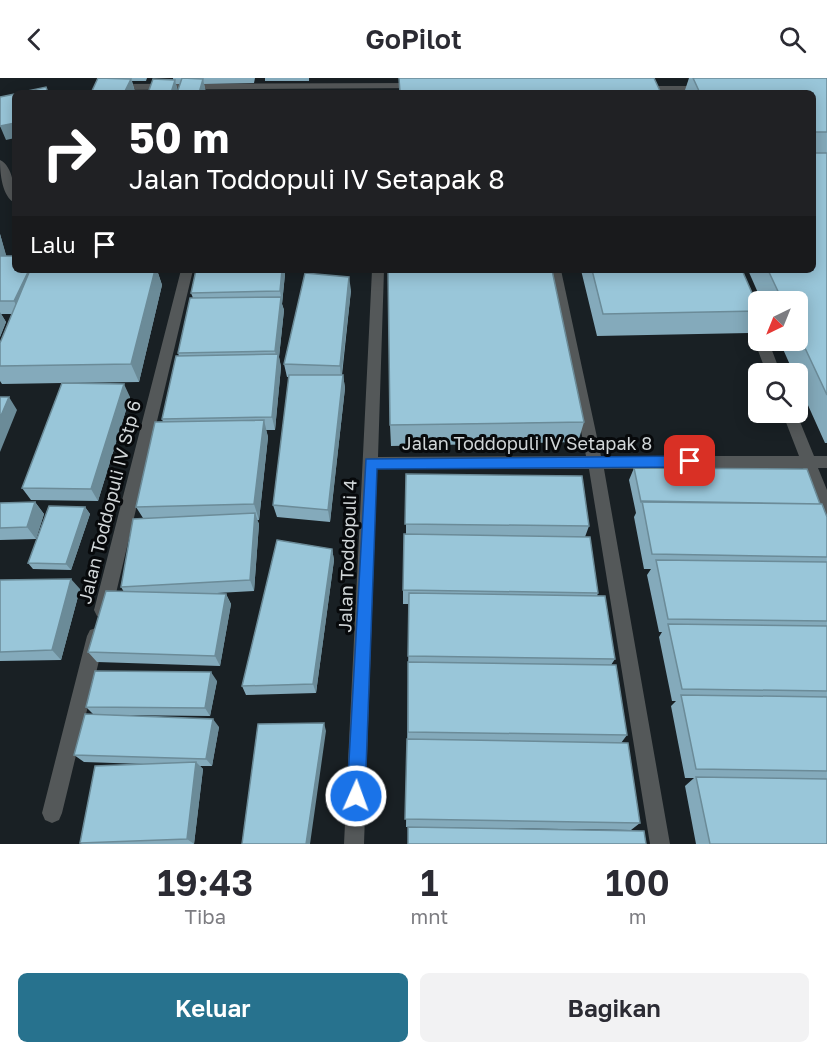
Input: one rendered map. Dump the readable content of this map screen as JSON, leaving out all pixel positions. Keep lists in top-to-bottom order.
{
  "streets": {
    "street": ["Jalan Toddopuli IV Setapak 8", "Jalan Toddopuli IV Stp 6", "Jalan Toddopuli 4"]
  },
  "crossings": [
    ["Jalan Toddopuli IV Setapak 8", "Jalan Toddopuli 4"]
  ],
  "north": "bottom left",
  "page": {
    "header": "GoPilot",
    "turn": ["50 m", "Jalan Toddopuli IV Setapak 8"],
    "then": "Lalu",
    "eta": [
      "19:43",
      "Tiba",
      "1",
      "mnt",
      "100",
      "m"
    ],
    "buttons": ["Keluar", "Bagikan"]
  }
}
